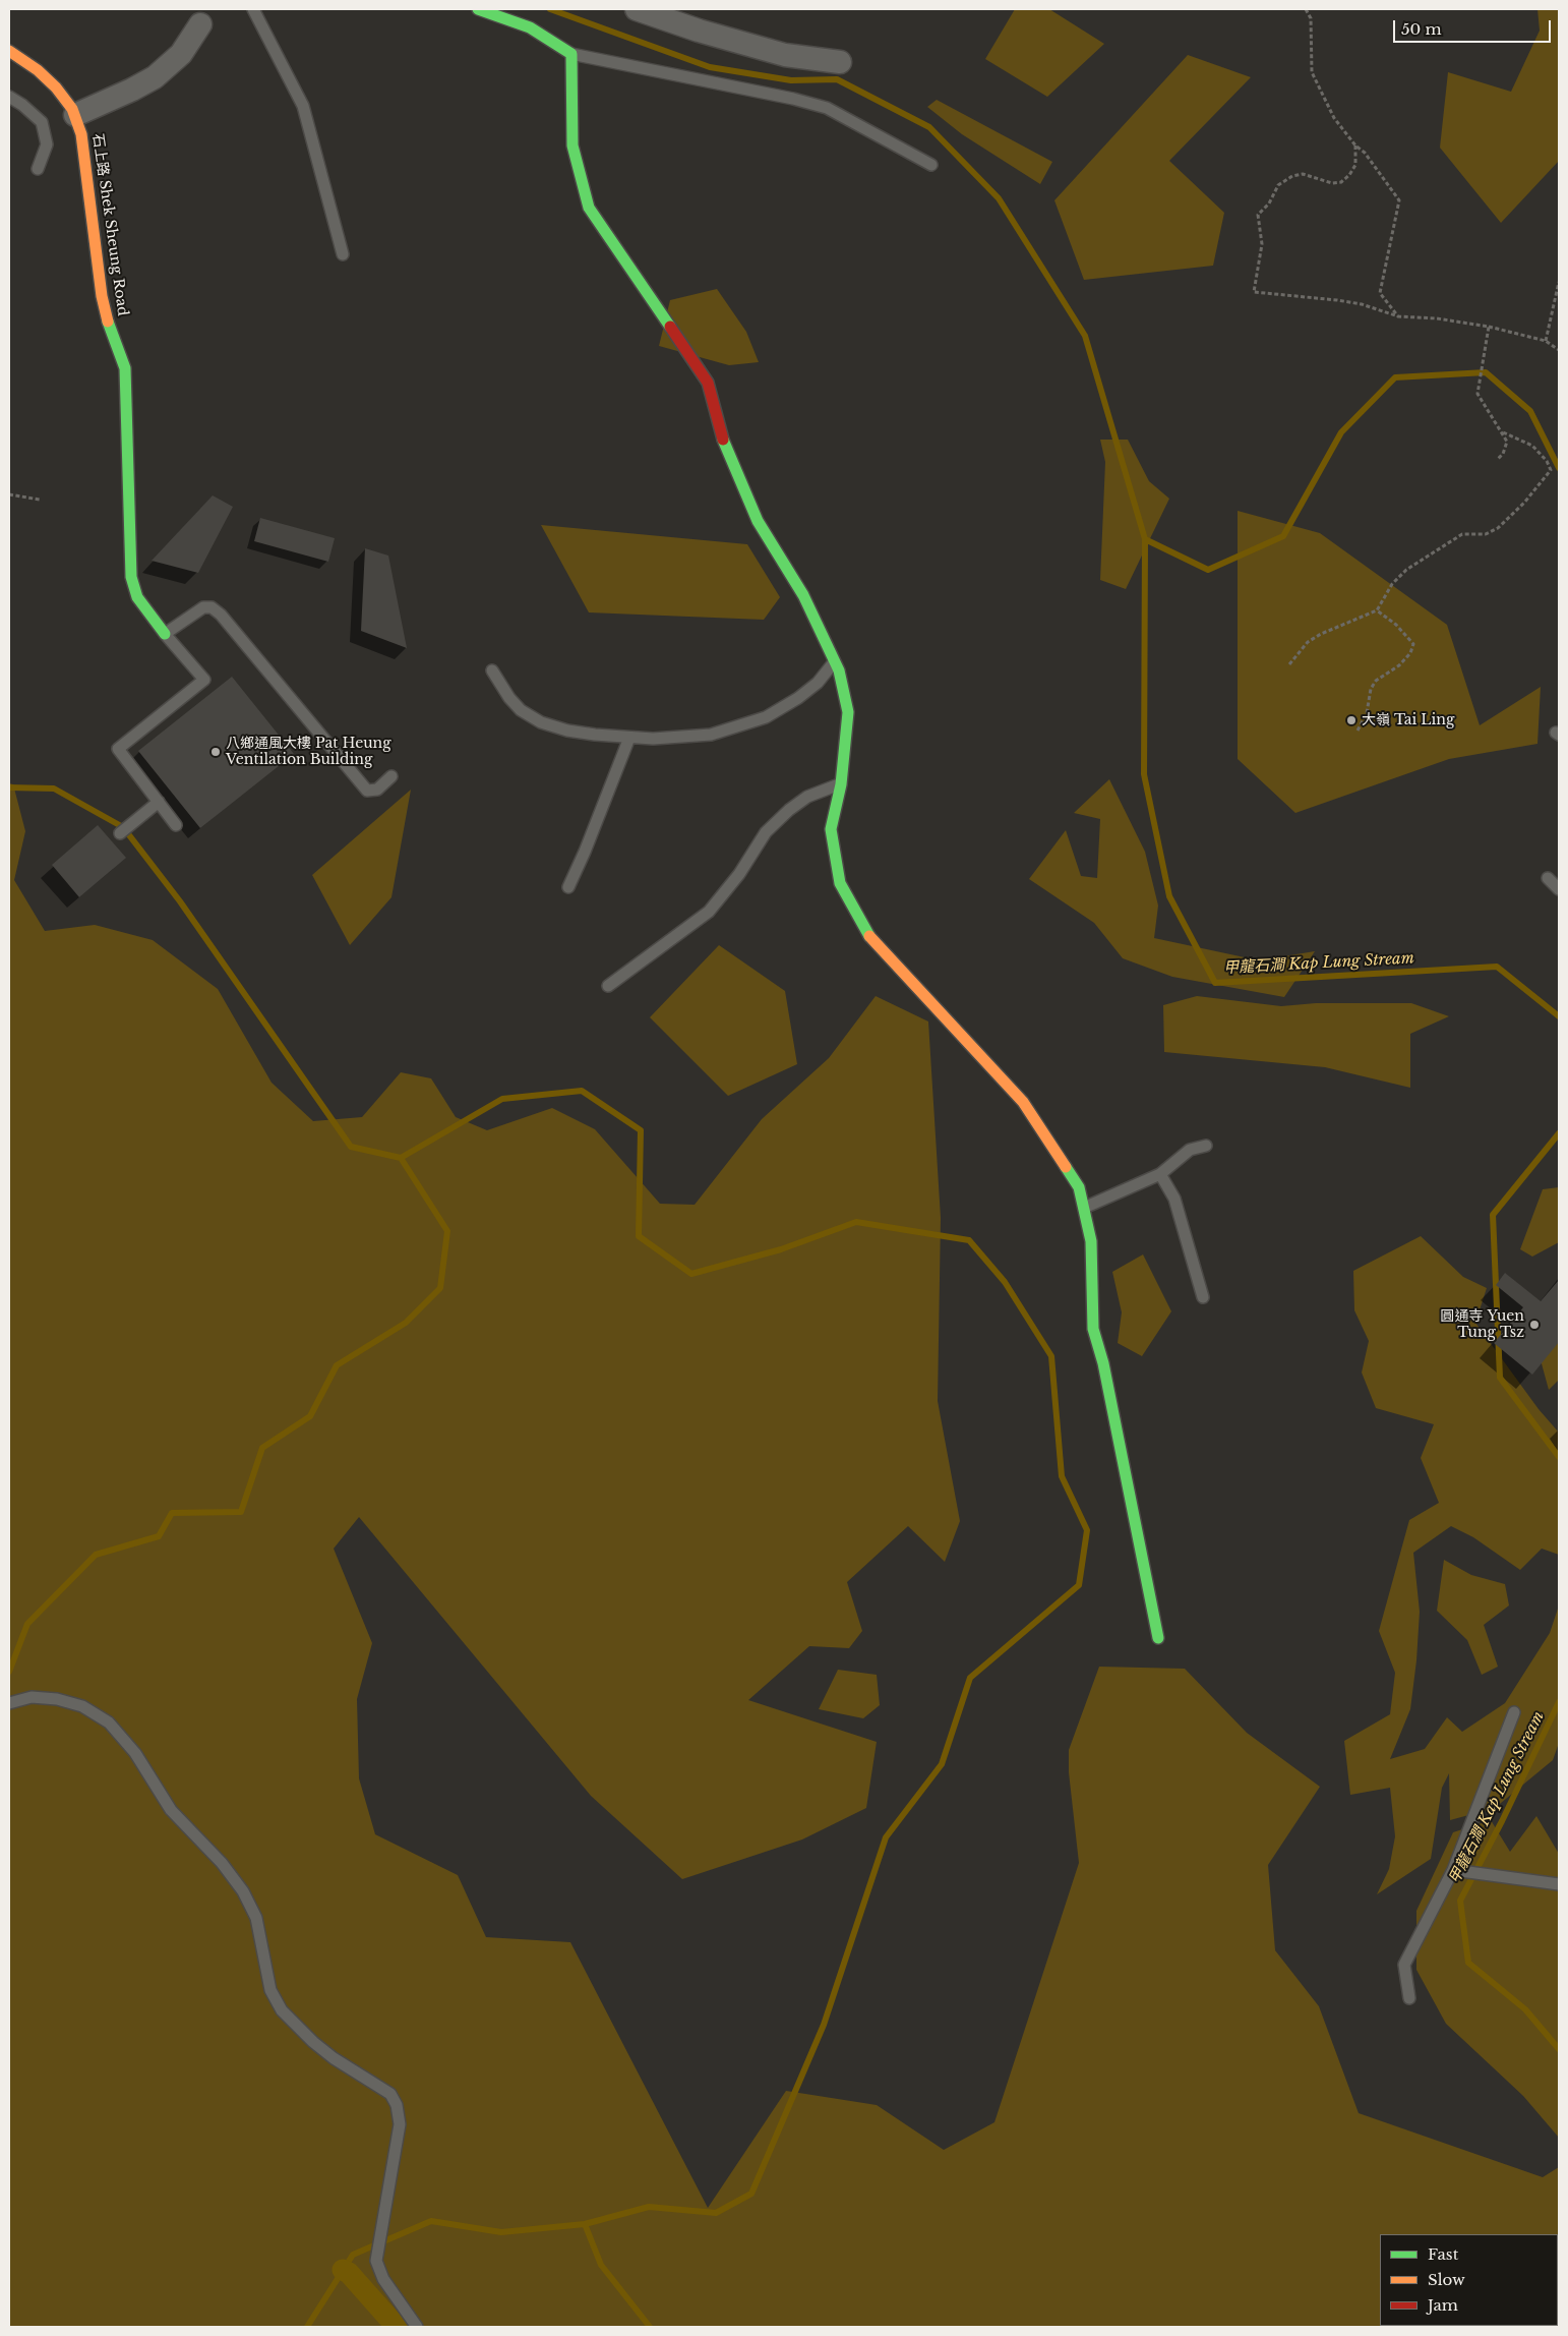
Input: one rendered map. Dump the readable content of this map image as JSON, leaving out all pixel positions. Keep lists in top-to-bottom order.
{
  "streets": {
    "street": ["石上路 Shek Sheung Road"]
  },
  "water": ["甲龍石澗 Kap Lung Stream"],
  "places": ["大嶺 Tai Ling", "八鄉通風大樓 Pat Heung Ventilation Building", "圓通寺 Yuen Tung Tsz"],
  "legend": ["Fast", "Slow", "Jam"],
  "scale_bar": "50 m"
}
